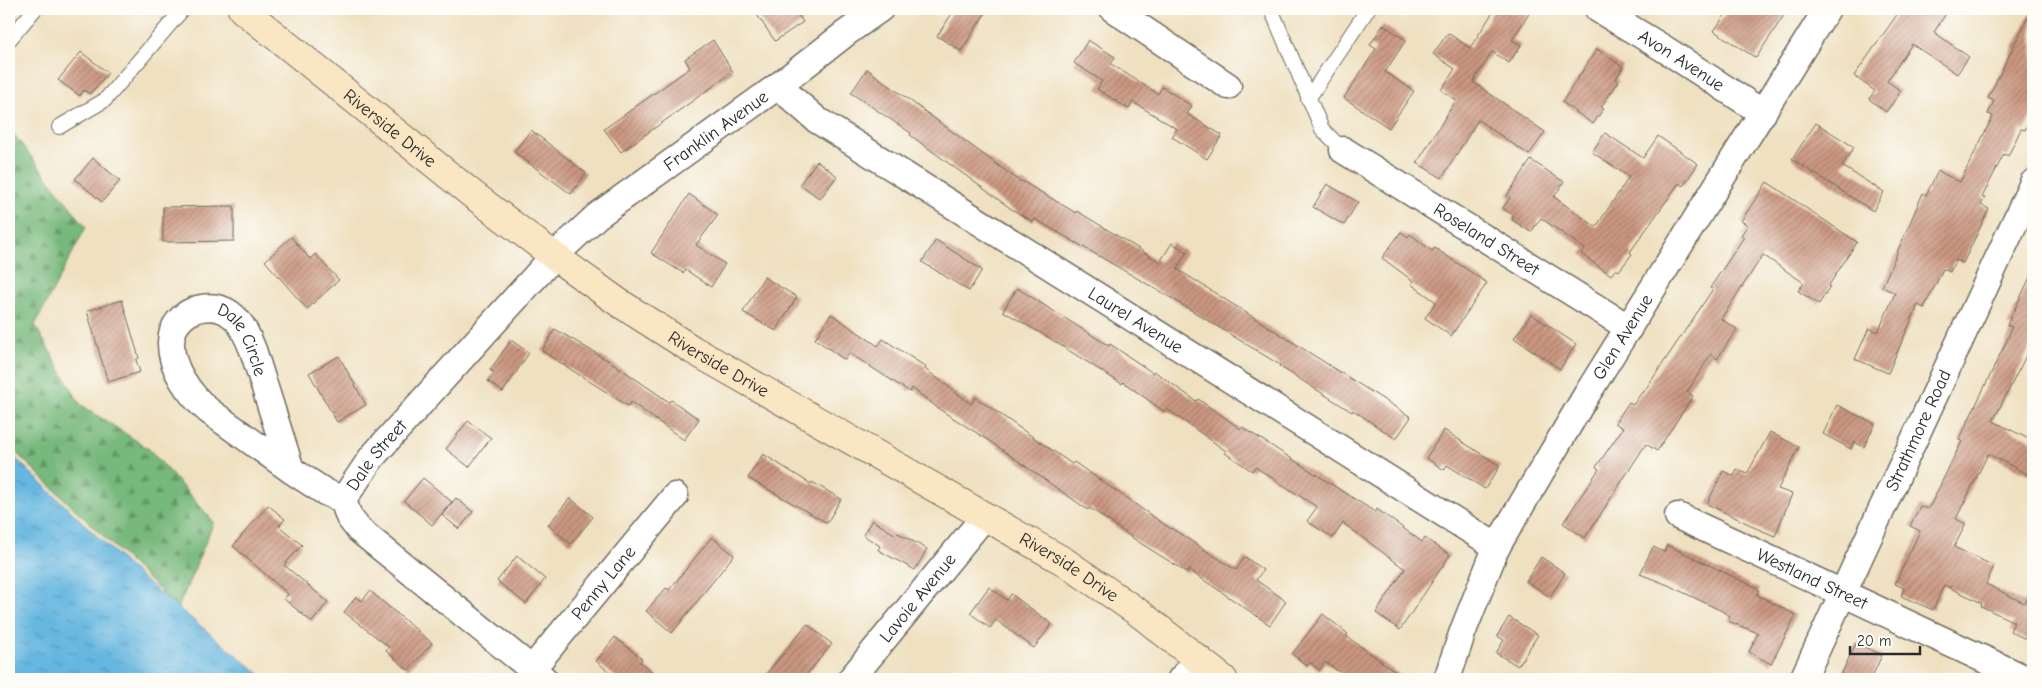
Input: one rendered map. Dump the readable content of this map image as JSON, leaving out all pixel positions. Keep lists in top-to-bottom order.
{
  "streets": {
    "main road": ["Riverside Drive"],
    "street": [
      "Avon Avenue",
      "Franklin Avenue",
      "Roseland Street",
      "Laurel Avenue",
      "Glen Avenue",
      "Dale Circle",
      "Strathmore Road",
      "Dale Street",
      "Westland Street",
      "Penny Lane",
      "Lavoie Avenue"
    ]
  },
  "crossings": [
    ["Avon Avenue", "Glen Avenue"],
    ["Riverside Drive", "Franklin Avenue"],
    ["Riverside Drive", "Dale Street"],
    ["Riverside Drive", "Lavoie Avenue"],
    ["Franklin Avenue", "Laurel Avenue"],
    ["Franklin Avenue", "Dale Street"],
    ["Roseland Street", "Glen Avenue"],
    ["Laurel Avenue", "Glen Avenue"],
    ["Dale Circle", "Dale Street"],
    ["Strathmore Road", "Westland Street"],
    ["Dale Street", "Penny Lane"]
  ],
  "scale_bar": "20 m"
}
